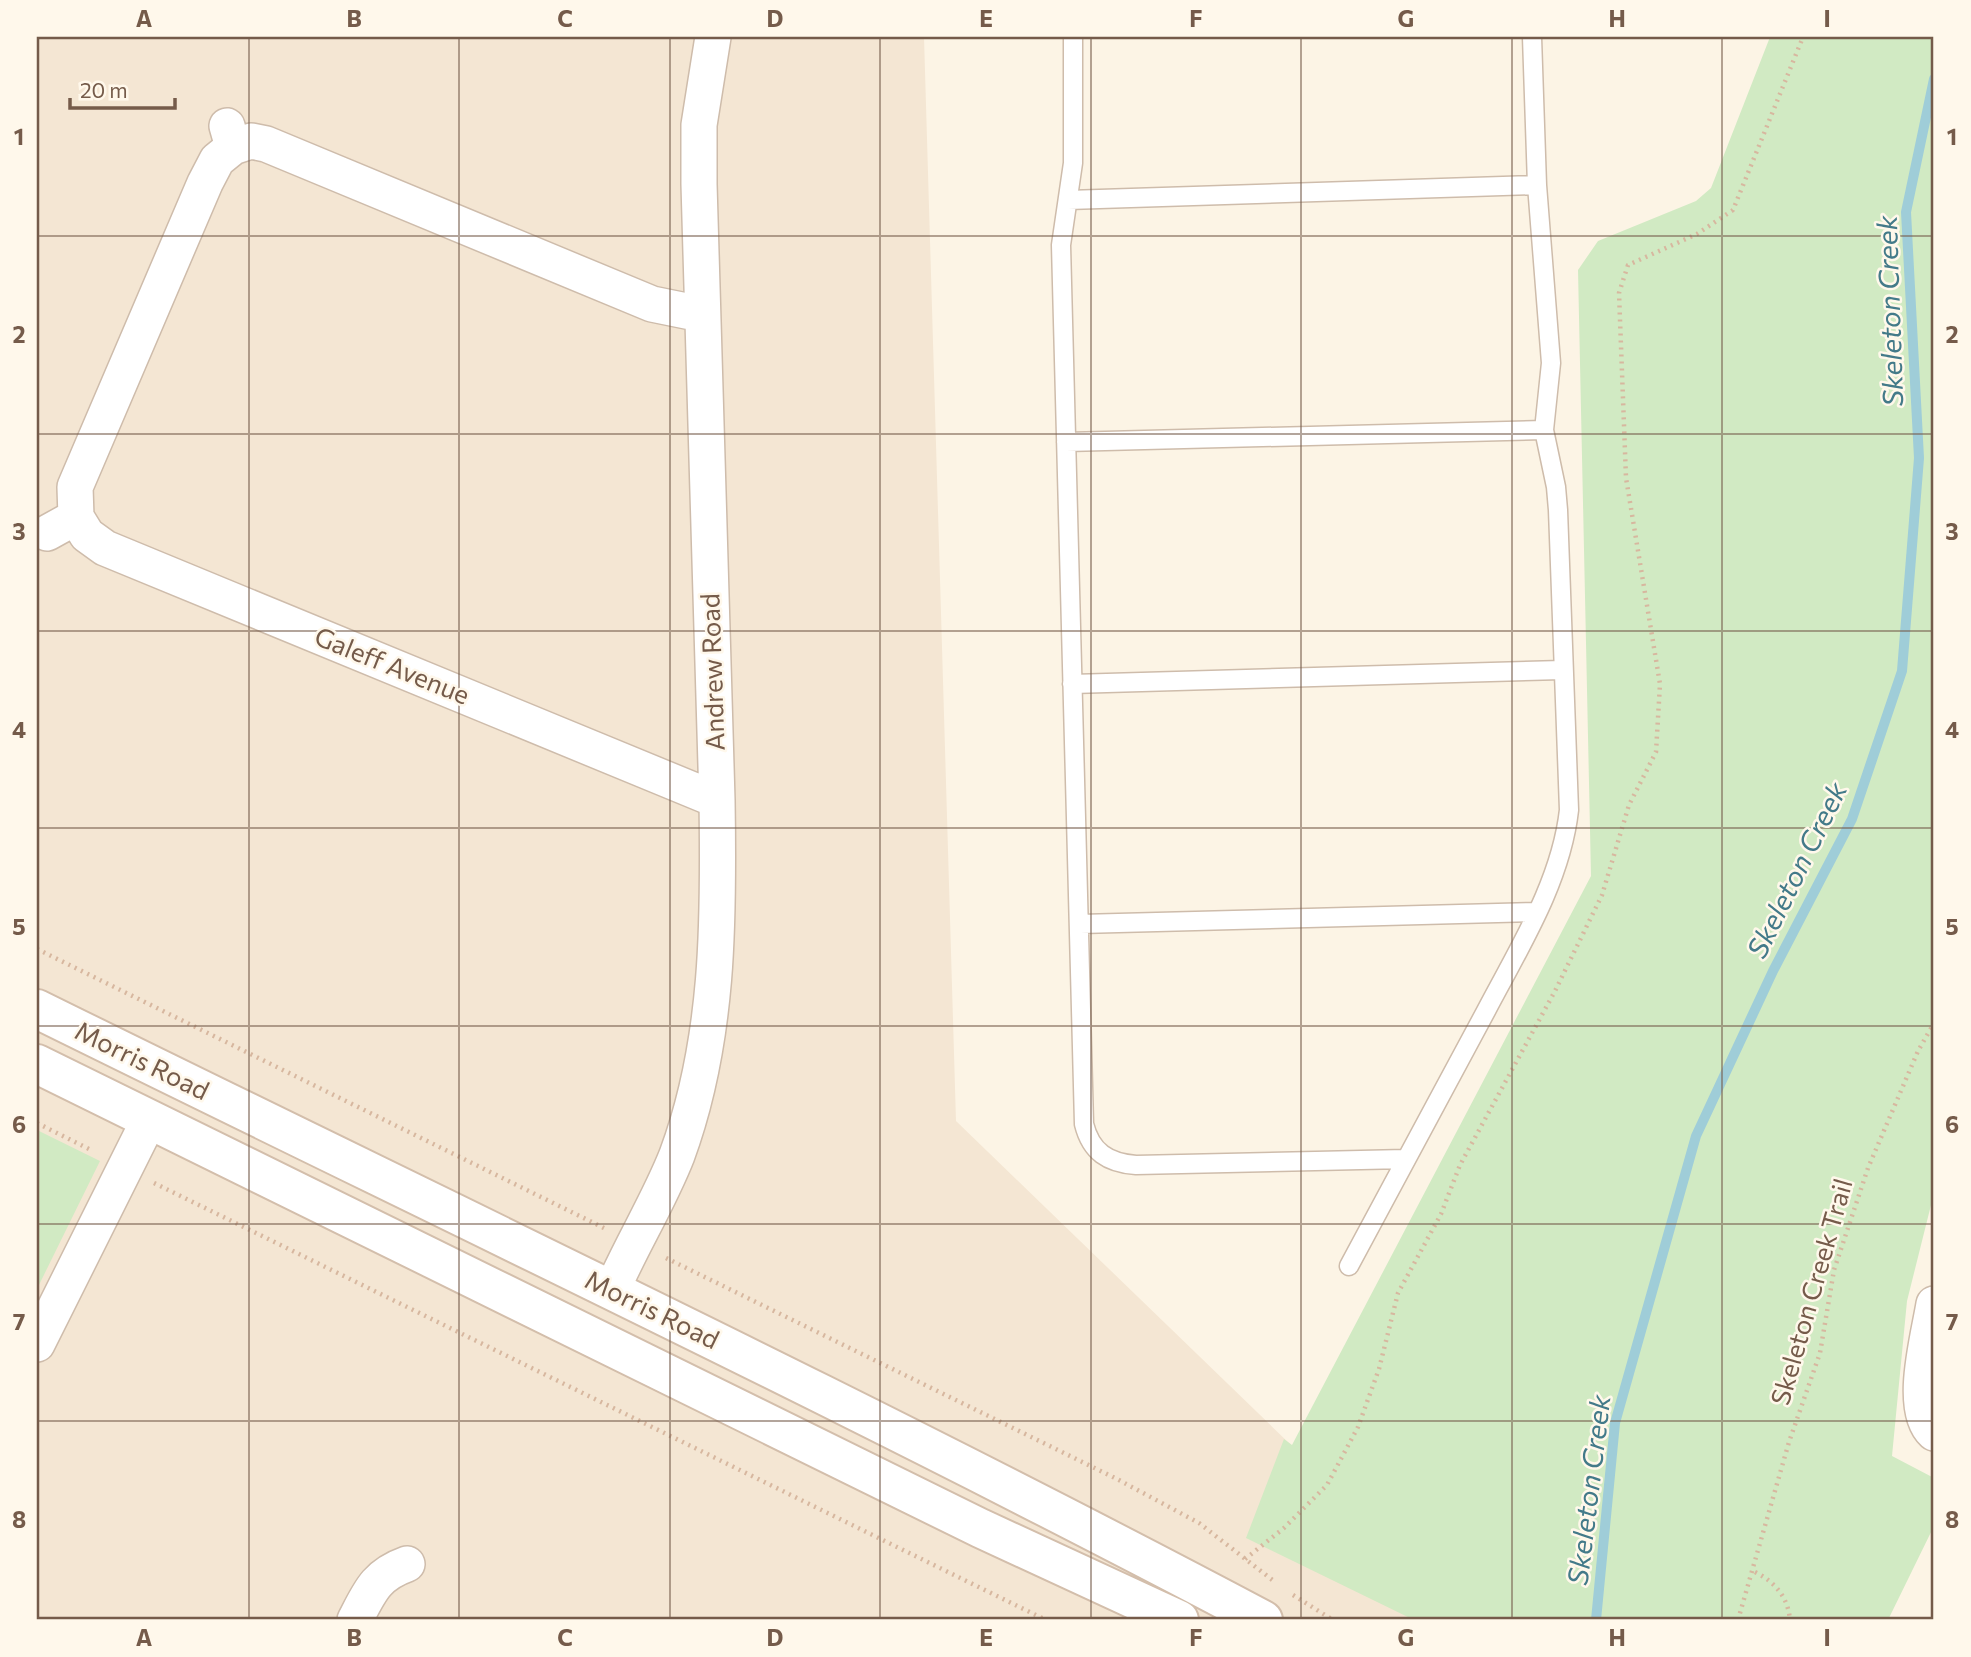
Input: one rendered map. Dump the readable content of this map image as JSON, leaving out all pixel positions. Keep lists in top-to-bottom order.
{
  "streets": {
    "street": ["Galeff Avenue", "Andrew Road", "Morris Road"],
    "path": ["Skeleton Creek Trail"]
  },
  "crossings": [
    ["Galeff Avenue", "Andrew Road"],
    ["Andrew Road", "Morris Road"]
  ],
  "water": ["Skeleton Creek"],
  "scale_bar": "20 m",
  "grid": {
    "columns": [
      "A",
      "B",
      "C",
      "D",
      "E",
      "F",
      "G",
      "H",
      "I"
    ],
    "rows": [
      "1",
      "2",
      "3",
      "4",
      "5",
      "6",
      "7",
      "8"
    ]
  }
}
